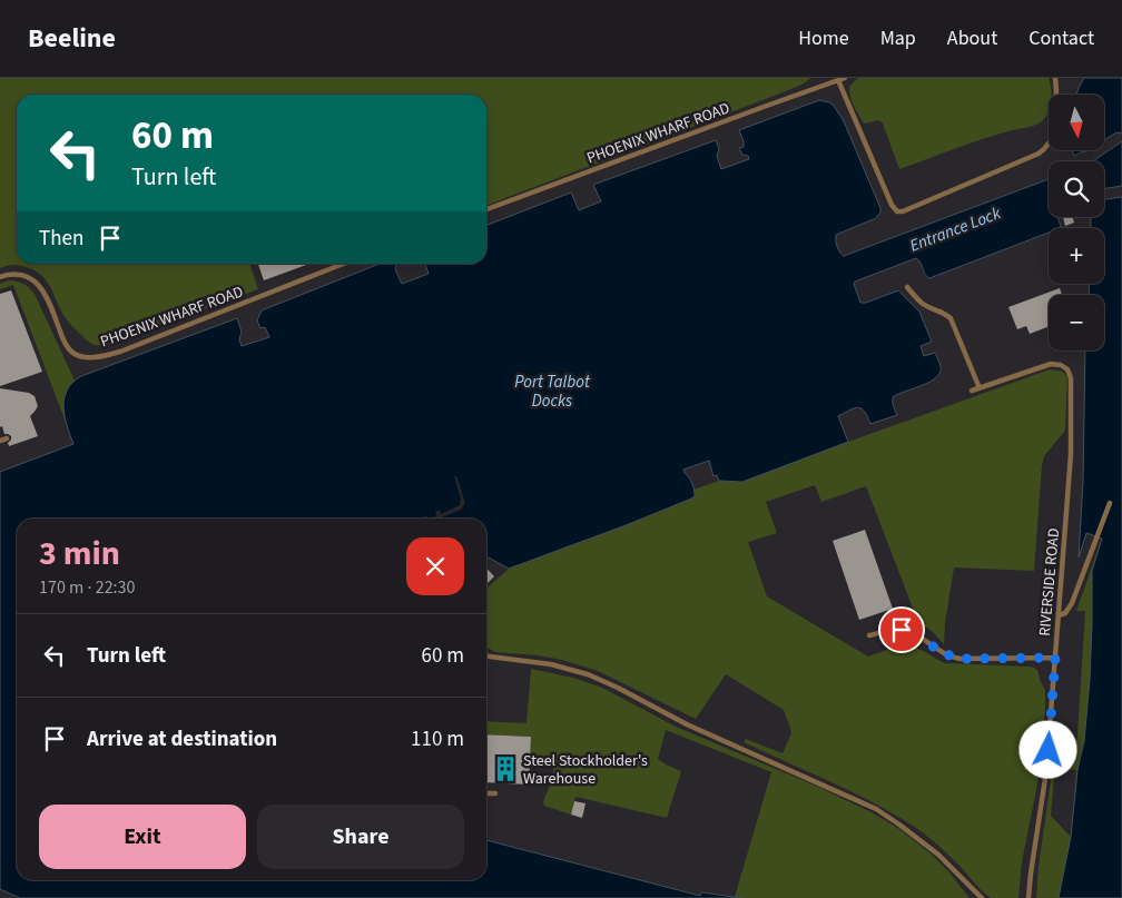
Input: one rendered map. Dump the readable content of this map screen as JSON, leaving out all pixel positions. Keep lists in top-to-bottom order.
{
  "streets": {
    "lane": ["PHOENIX WHARF ROAD", "RIVERSIDE ROAD"]
  },
  "water": ["Entrance Lock", "Port Talbot Docks"],
  "places": {
    "building": ["Steel Stockholder's Warehouse"]
  },
  "north": "bottom",
  "page": {
    "header": "Beeline",
    "nav": [
      "Home",
      "Map",
      "About",
      "Contact"
    ],
    "map_buttons": ["+", "−"],
    "turn": ["60 m", "Turn left"],
    "then": "Then",
    "heading": ["3 min", "170 m · 22:30"],
    "list": [
      {
        "name": "Turn left",
        "value": "60 m"
      },
      {
        "name": "Arrive at destination",
        "value": "110 m"
      }
    ],
    "buttons": ["Exit", "Share"]
  }
}
